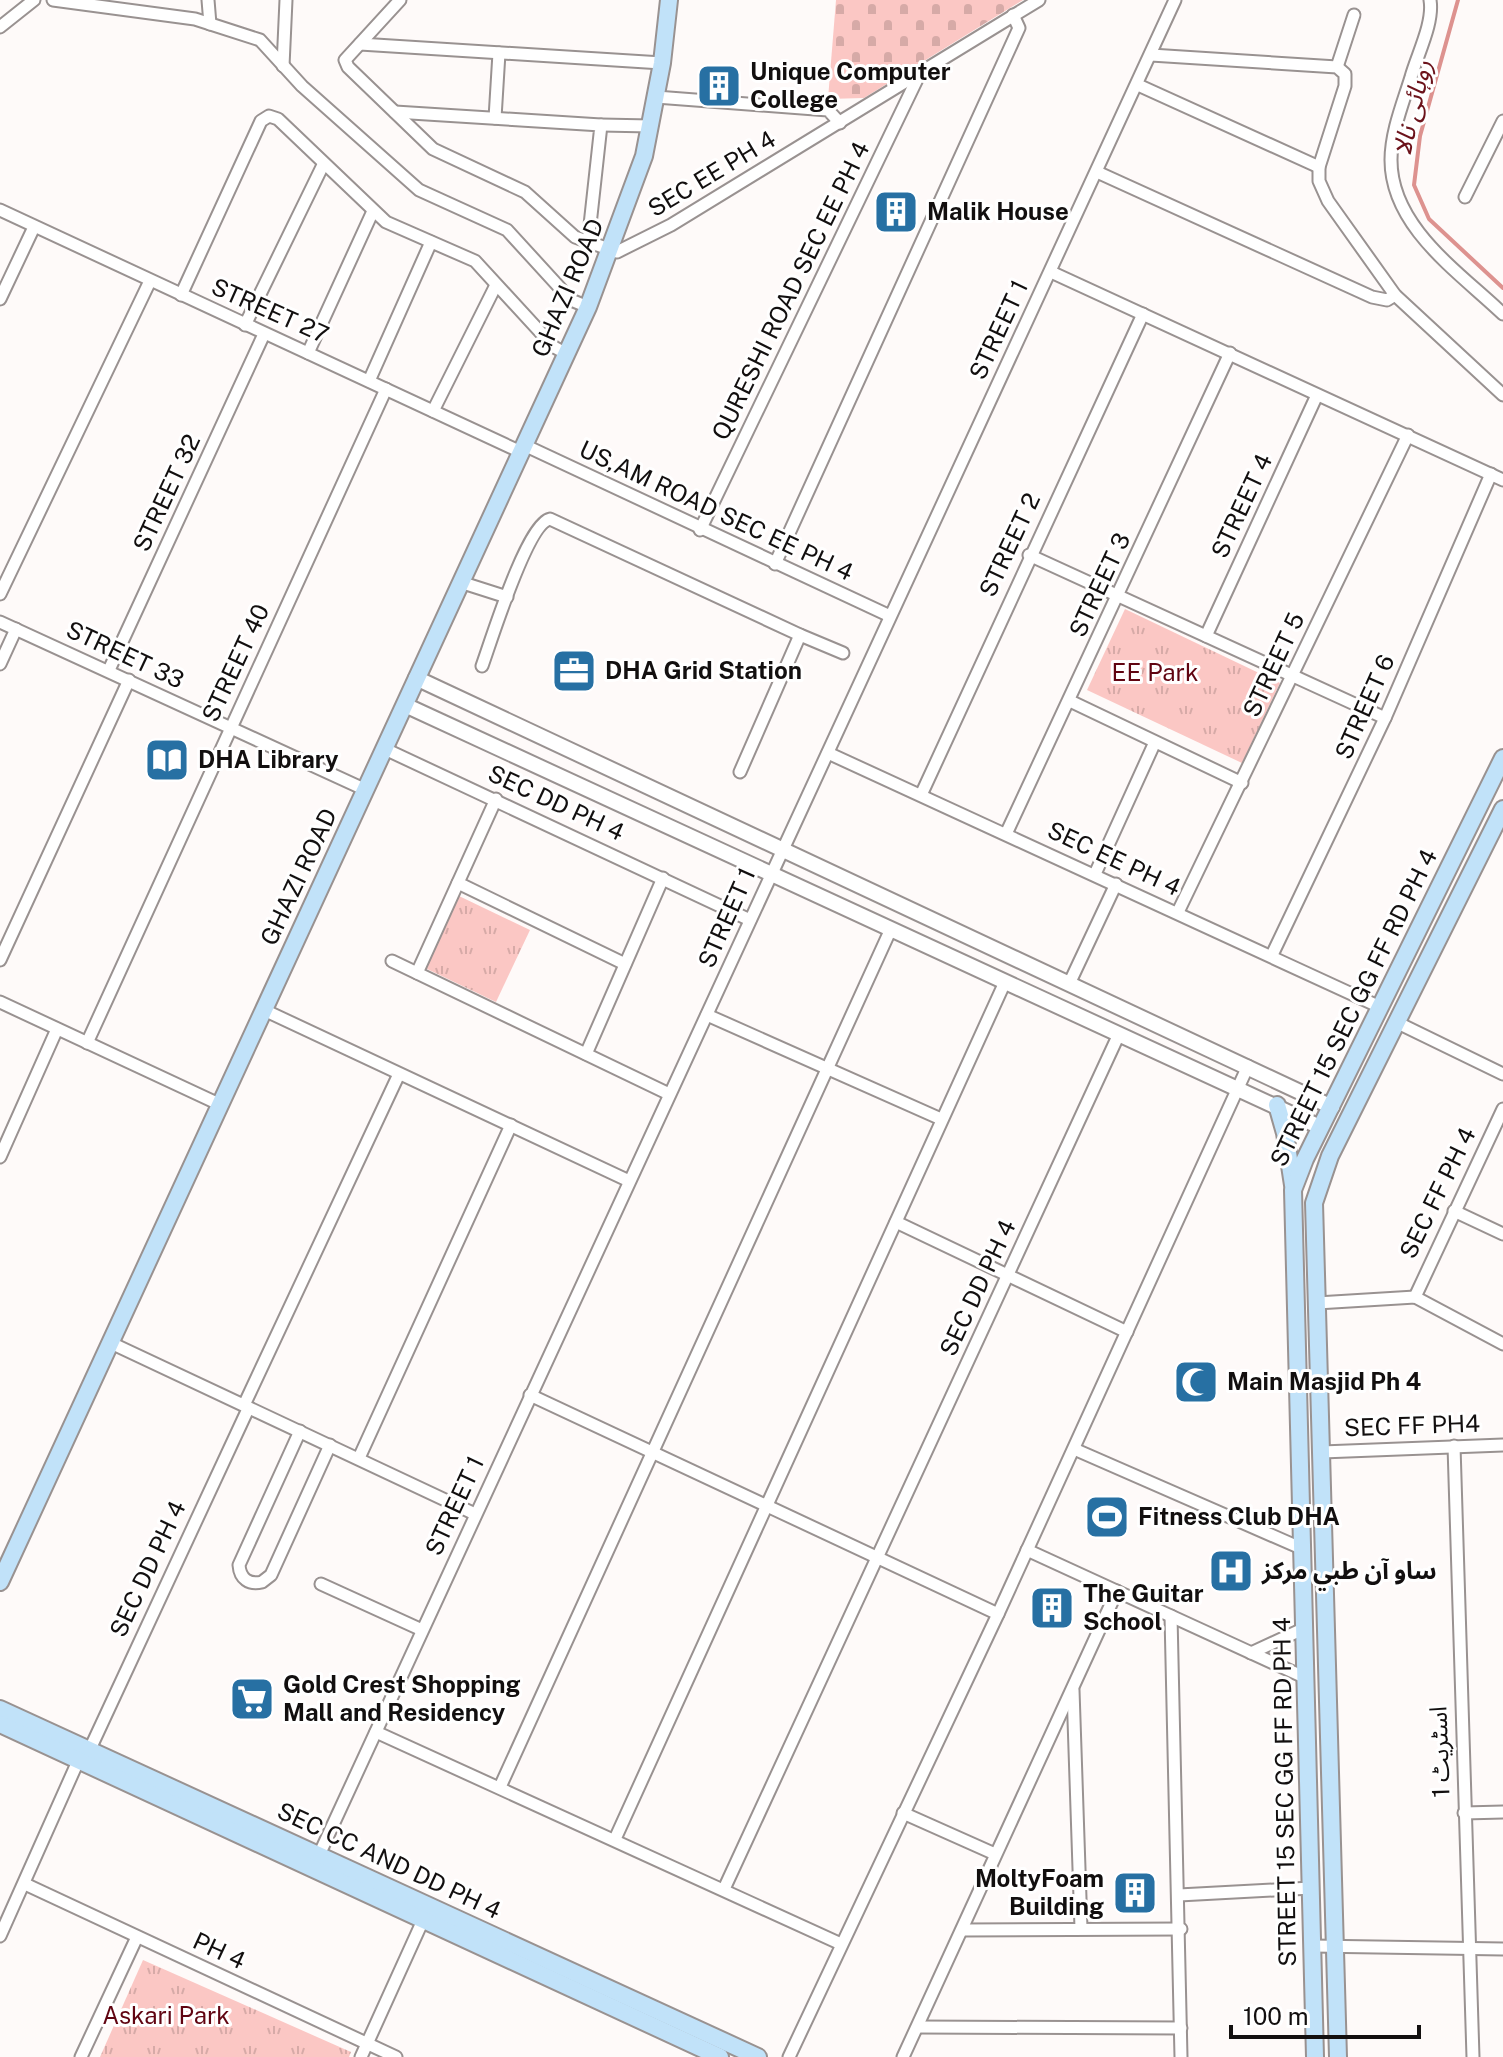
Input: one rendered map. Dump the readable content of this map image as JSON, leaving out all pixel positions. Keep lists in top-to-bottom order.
{
  "streets": {
    "main road": ["GHAZI ROAD", "STREET 15 SEC GG FF RD PH 4", "SEC CC AND DD PH 4"],
    "street": [
      "SEC EE PH 4",
      "QURESHI ROAD SEC EE PH 4",
      "STREET 27",
      "STREET 1",
      "STREET 32",
      "STREET 4",
      "US,AM ROAD SEC EE PH 4",
      "STREET 2",
      "STREET 3",
      "STREET 33",
      "STREET 40",
      "STREET 5",
      "STREET 6",
      "SEC DD PH 4",
      "SEC FF PH 4",
      "SEC FF PH4",
      "اسٹریٹ 1",
      "PH 4"
    ]
  },
  "crossings": [
    ["SEC EE PH 4", "GHAZI ROAD"],
    ["SEC EE PH 4", "QURESHI ROAD SEC EE PH 4"],
    ["SEC EE PH 4", "STREET 1"],
    ["SEC EE PH 4", "STREET 2"],
    ["SEC EE PH 4", "STREET 3"],
    ["SEC EE PH 4", "STREET 5"],
    ["SEC EE PH 4", "STREET 6"],
    ["SEC EE PH 4", "STREET 15 SEC GG FF RD PH 4"],
    ["GHAZI ROAD", "STREET 27"],
    ["GHAZI ROAD", "US,AM ROAD SEC EE PH 4"],
    ["GHAZI ROAD", "STREET 33"],
    ["GHAZI ROAD", "SEC DD PH 4"],
    ["QURESHI ROAD SEC EE PH 4", "US,AM ROAD SEC EE PH 4"],
    ["STREET 27", "STREET 32"],
    ["STREET 27", "US,AM ROAD SEC EE PH 4"],
    ["STREET 27", "STREET 40"],
    ["STREET 1", "US,AM ROAD SEC EE PH 4"],
    ["STREET 1", "SEC DD PH 4"],
    ["STREET 1", "SEC CC AND DD PH 4"],
    ["STREET 32", "STREET 33"],
    ["STREET 33", "STREET 40"],
    ["SEC DD PH 4", "SEC CC AND DD PH 4"],
    ["SEC DD PH 4", "PH 4"],
    ["SEC FF PH4", "اسٹریٹ 1"]
  ],
  "water": ["روہائی نالا"],
  "parks": ["EE Park", "Askari Park"],
  "places": {
    "building": [
      "Unique Computer College",
      "Malik House",
      "The Guitar School",
      "MoltyFoam Building"
    ],
    "office": ["DHA Grid Station"],
    "library": ["DHA Library"],
    "mosque": ["Main Masjid Ph 4"],
    "sports": ["Fitness Club DHA"],
    "hospital": ["ساو آن طبي مرکز"],
    "supermarket": ["Gold Crest Shopping Mall and Residency"]
  },
  "scale_bar": "100 m"
}
